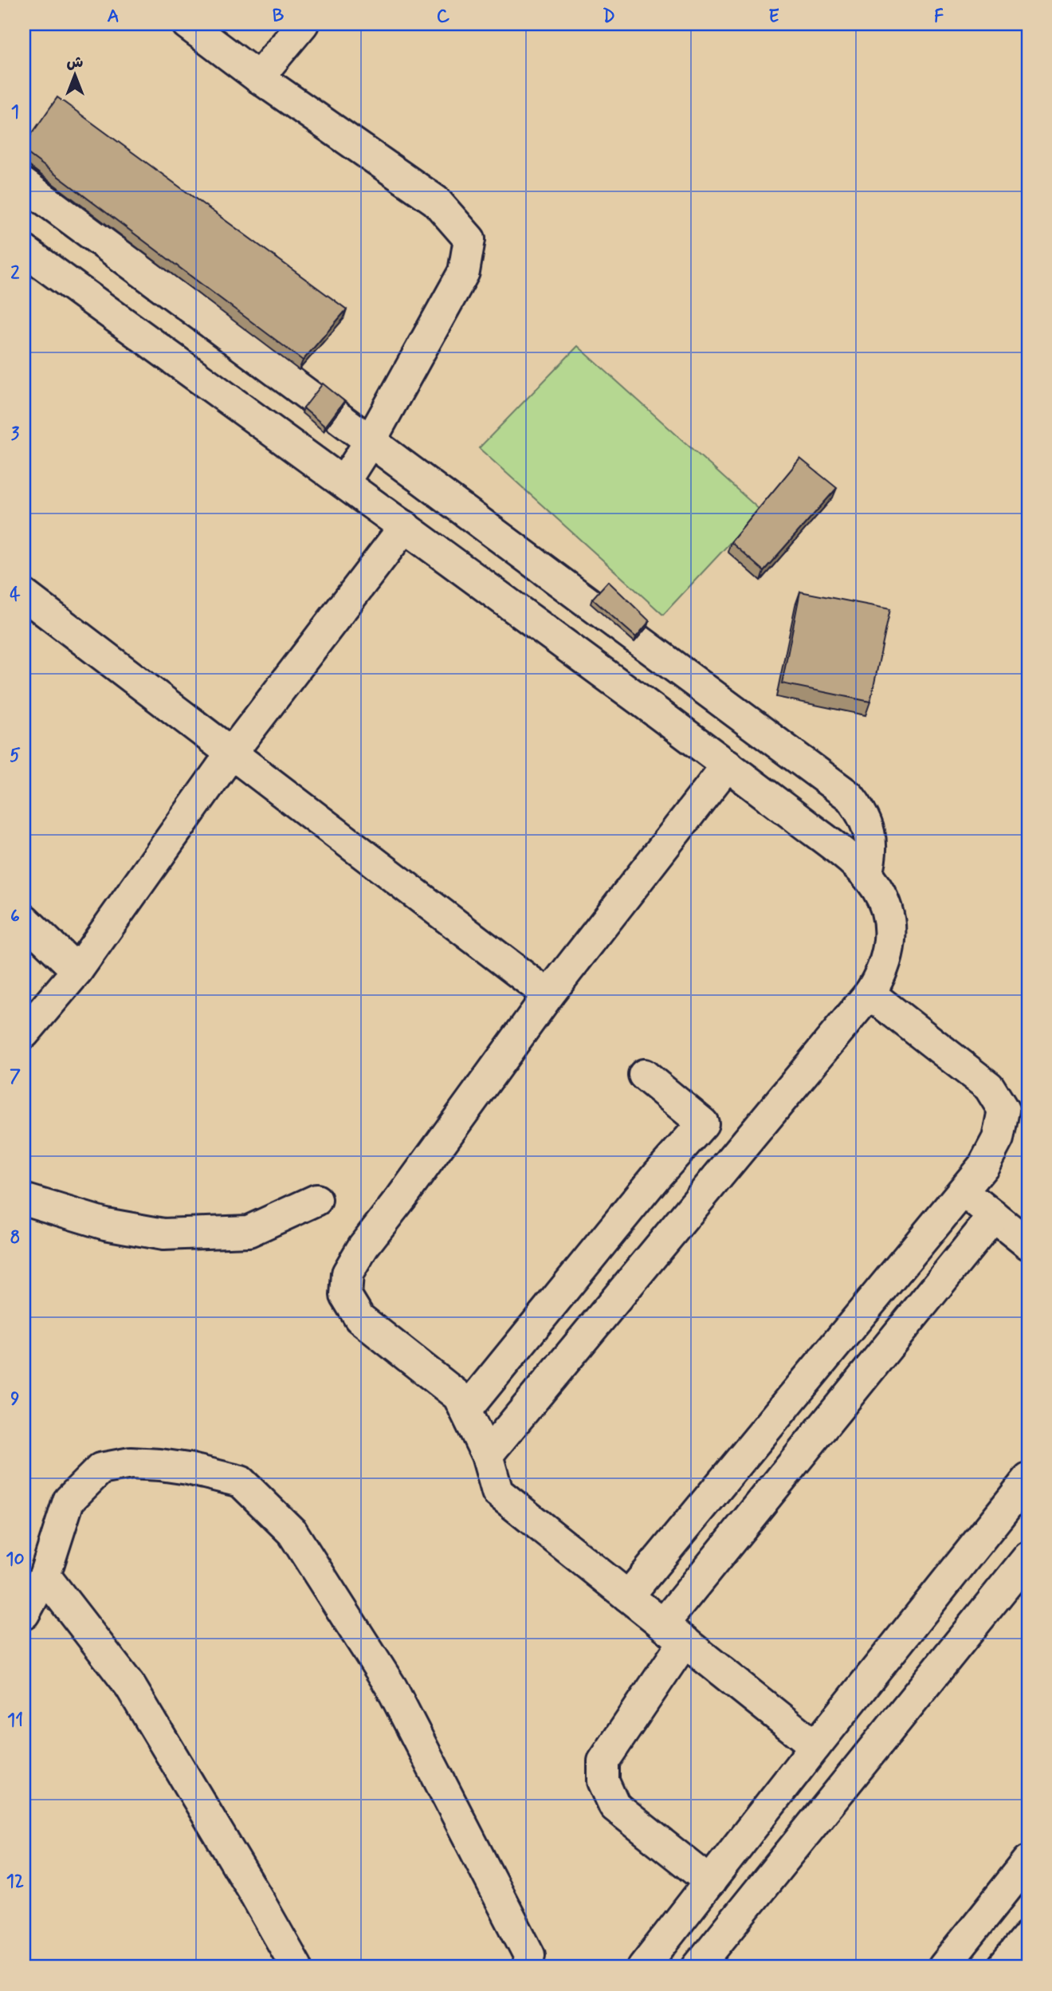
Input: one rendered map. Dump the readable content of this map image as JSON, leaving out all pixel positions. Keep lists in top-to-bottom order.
{
  "north": "top",
  "grid": {
    "columns": [
      "A",
      "B",
      "C",
      "D",
      "E",
      "F"
    ],
    "rows": [
      "1",
      "2",
      "3",
      "4",
      "5",
      "6",
      "7",
      "8",
      "9",
      "10",
      "11",
      "12"
    ]
  }
}
